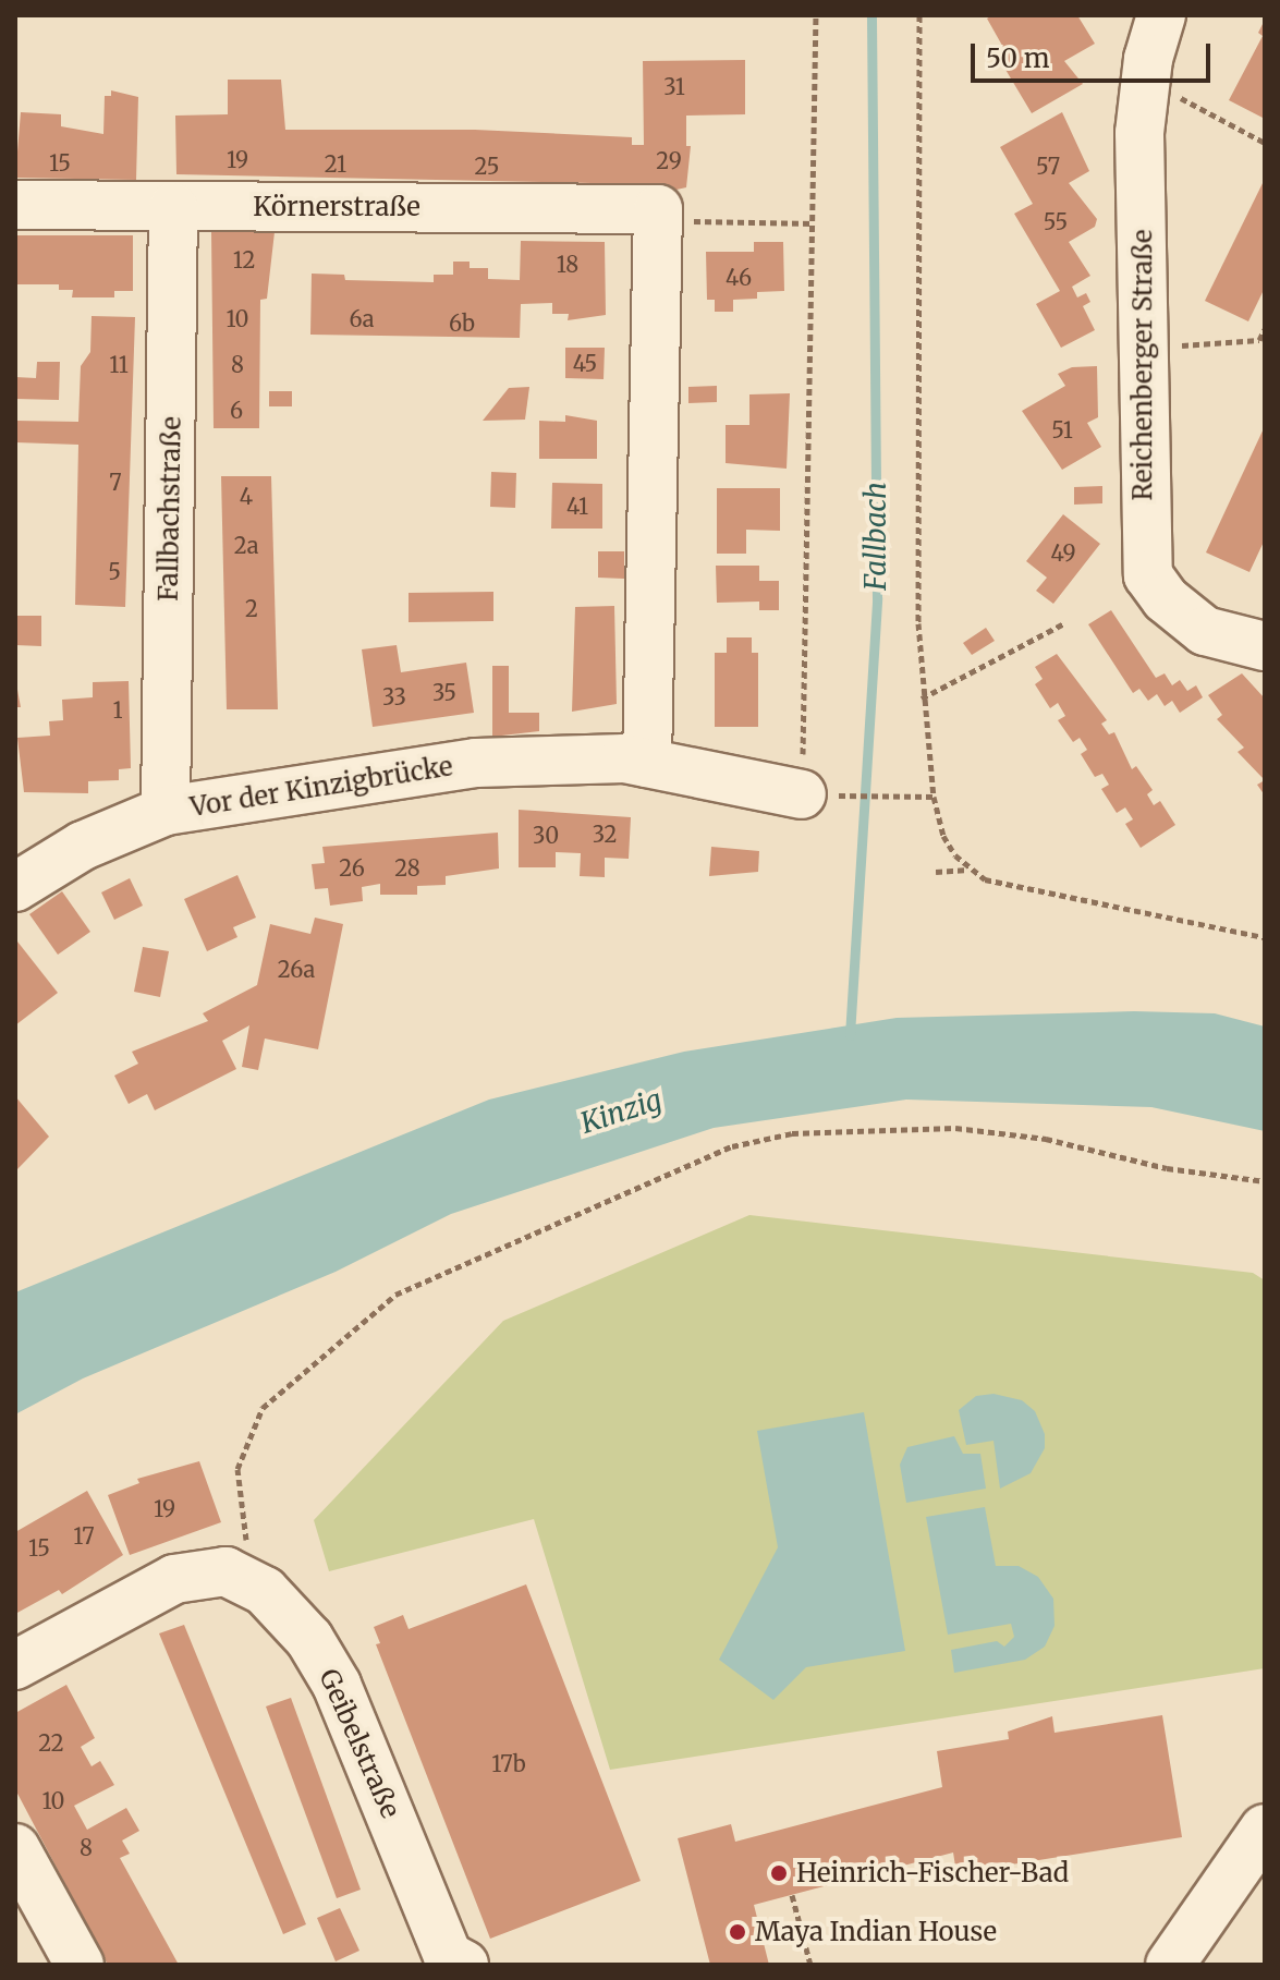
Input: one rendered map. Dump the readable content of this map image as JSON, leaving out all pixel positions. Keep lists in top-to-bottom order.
{
  "streets": {
    "street": [
      "Körnerstraße",
      "Reichenberger Straße",
      "Fallbachstraße",
      "Vor der Kinzigbrücke",
      "Geibelstraße"
    ]
  },
  "crossings": [
    ["Körnerstraße", "Fallbachstraße"],
    ["Fallbachstraße", "Vor der Kinzigbrücke"]
  ],
  "water": ["Fallbach", "Kinzig"],
  "places": ["Heinrich-Fischer-Bad", "Maya Indian House"],
  "house_numbers": [
    "31",
    "19",
    "29",
    "15",
    "21",
    "25",
    "57",
    "55",
    "12",
    "18",
    "46",
    "10",
    "6a",
    "6b",
    "45",
    "11",
    "8",
    "6",
    "51",
    "7",
    "4",
    "41",
    "2a",
    "49",
    "5",
    "2",
    "35",
    "33",
    "1",
    "32",
    "30",
    "26",
    "28",
    "26a",
    "19",
    "17",
    "15",
    "22",
    "17b",
    "10",
    "8"
  ],
  "scale_bar": "50 m"
}
